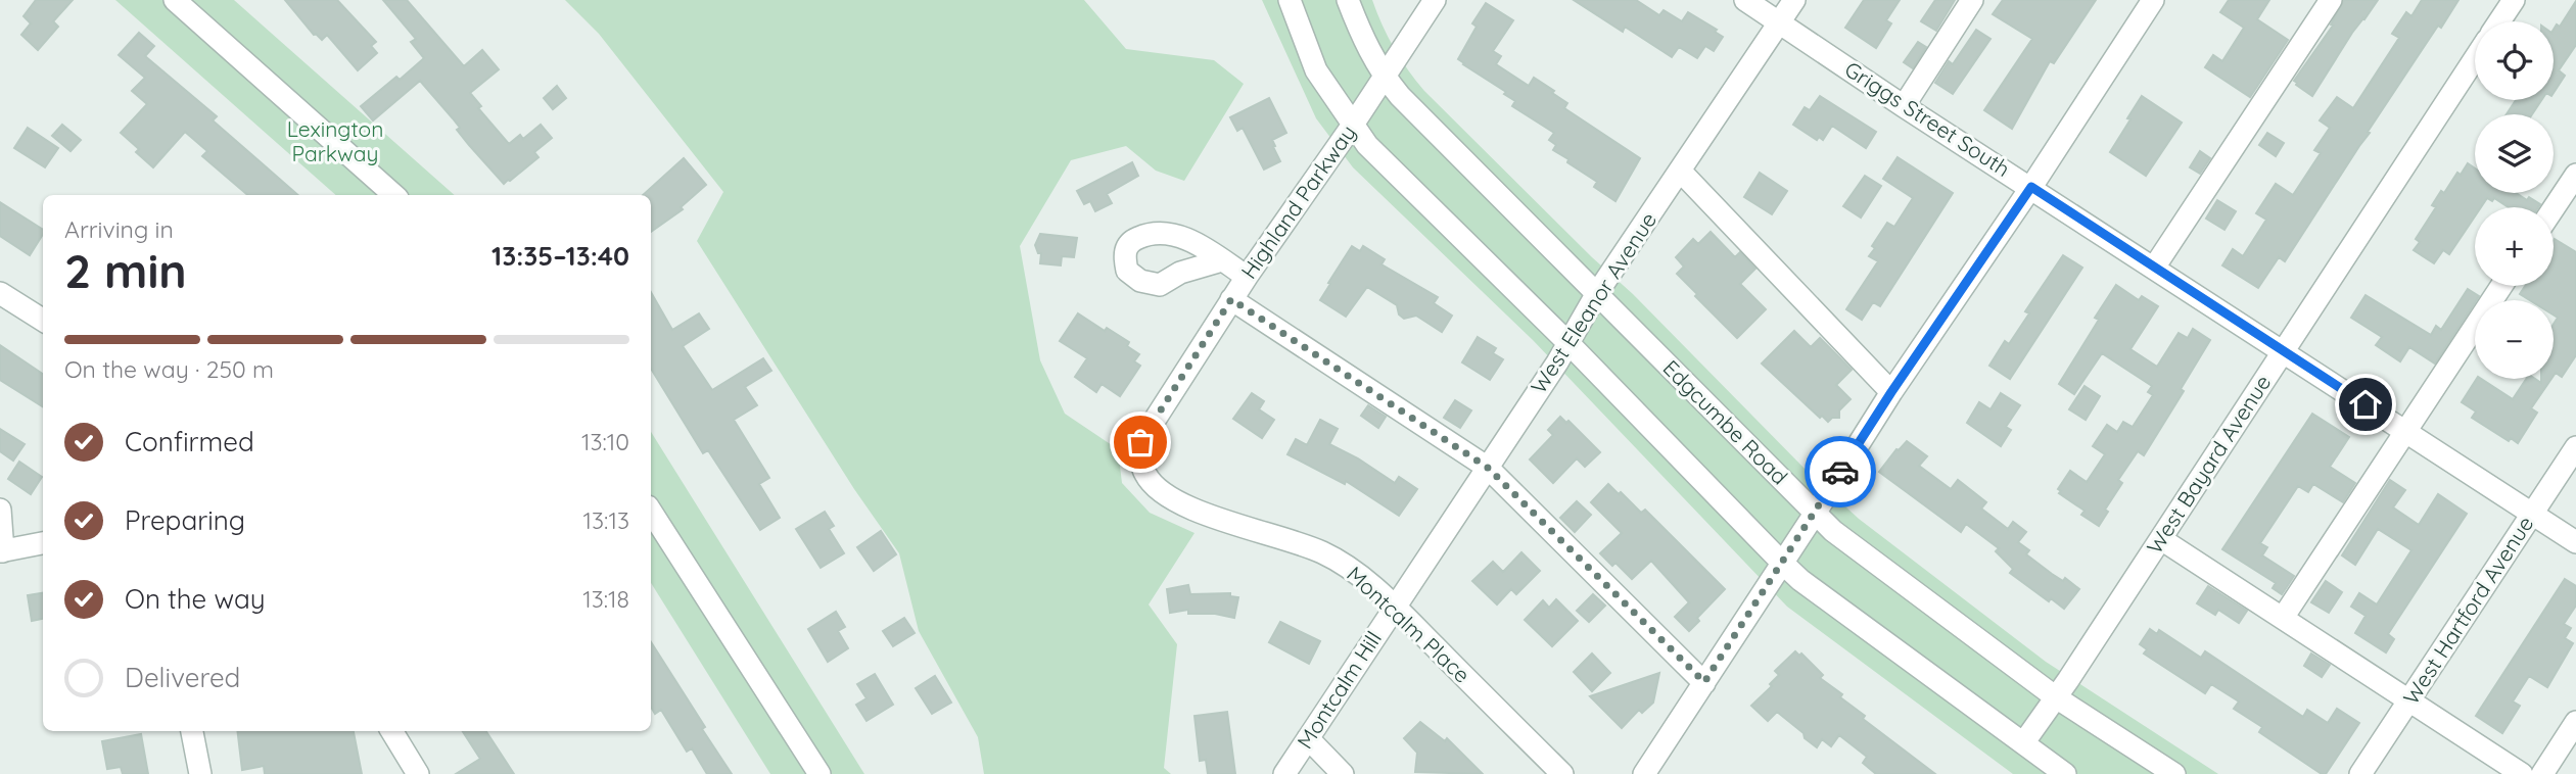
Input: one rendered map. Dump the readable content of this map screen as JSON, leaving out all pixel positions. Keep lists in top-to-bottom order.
{
  "streets": {
    "street": [
      "Griggs Street South",
      "Highland Parkway",
      "West Eleanor Avenue",
      "Edgcumbe Road",
      "West Bayard Avenue",
      "West Hartford Avenue",
      "Montcalm Place",
      "Montcalm Hill"
    ]
  },
  "crossings": [
    ["Griggs Street South", "West Eleanor Avenue"],
    ["Griggs Street South", "West Bayard Avenue"],
    ["Griggs Street South", "West Hartford Avenue"],
    ["Highland Parkway", "Edgcumbe Road"],
    ["Highland Parkway", "Montcalm Place"],
    ["West Eleanor Avenue", "Edgcumbe Road"],
    ["West Eleanor Avenue", "Montcalm Place"],
    ["West Eleanor Avenue", "Montcalm Hill"],
    ["Edgcumbe Road", "West Bayard Avenue"],
    ["Montcalm Place", "Montcalm Hill"]
  ],
  "parks": ["Lexington Parkway"],
  "page": {
    "map_buttons": ["+", "−"],
    "heading": ["2 min", "Arriving in", "13:35–13:40"],
    "bar": "On the way · 250 m",
    "list": [
      ["Confirmed", "13:10"],
      ["Preparing", "13:13"],
      ["On the way", "13:18"],
      "Delivered"
    ]
  }
}
